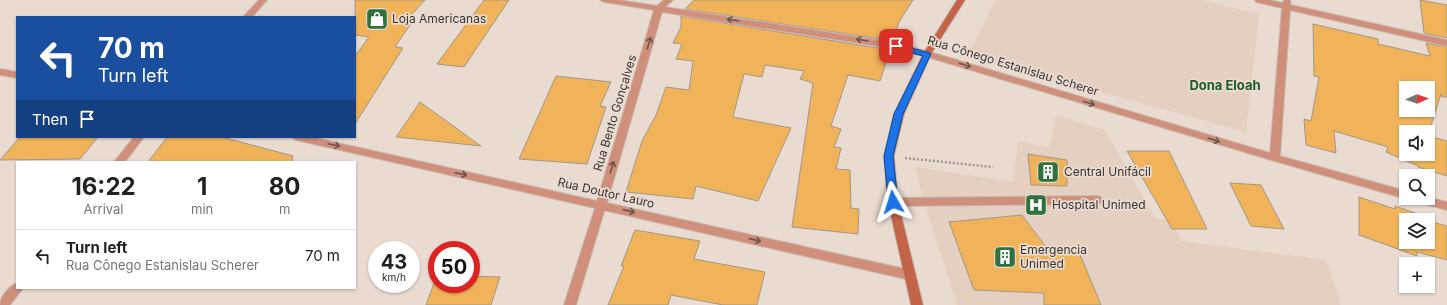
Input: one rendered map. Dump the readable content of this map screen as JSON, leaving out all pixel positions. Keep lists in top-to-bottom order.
{
  "streets": {
    "street": ["Rua Cônego Estanislau Scherer", "Rua Bento Gonçalves", "Rua Doutor Lauro"]
  },
  "crossings": [
    ["Rua Cônego Estanislau Scherer", "Rua Bento Gonçalves"],
    ["Rua Bento Gonçalves", "Rua Doutor Lauro"]
  ],
  "one_way": ["Rua Bento Gonçalves", "Rua Doutor Lauro"],
  "districts": ["Dona Eloah"],
  "places": {
    "shop": ["Loja Americanas"],
    "building": ["Central Unifácil", "Emergencia Unimed"],
    "hospital": ["Hospital Unimed"]
  },
  "north": "right",
  "page": {
    "turn": ["70 m", "Turn left"],
    "map_buttons": "+",
    "then": "Then",
    "eta": [
      "16:22",
      "Arrival",
      "1",
      "min",
      "80",
      "m"
    ],
    "list": [
      {
        "name": "Turn left",
        "note": "Rua Cônego Estanislau Scherer",
        "value": "70 m"
      }
    ],
    "speed": "43 km/h",
    "limit": "50"
  }
}
